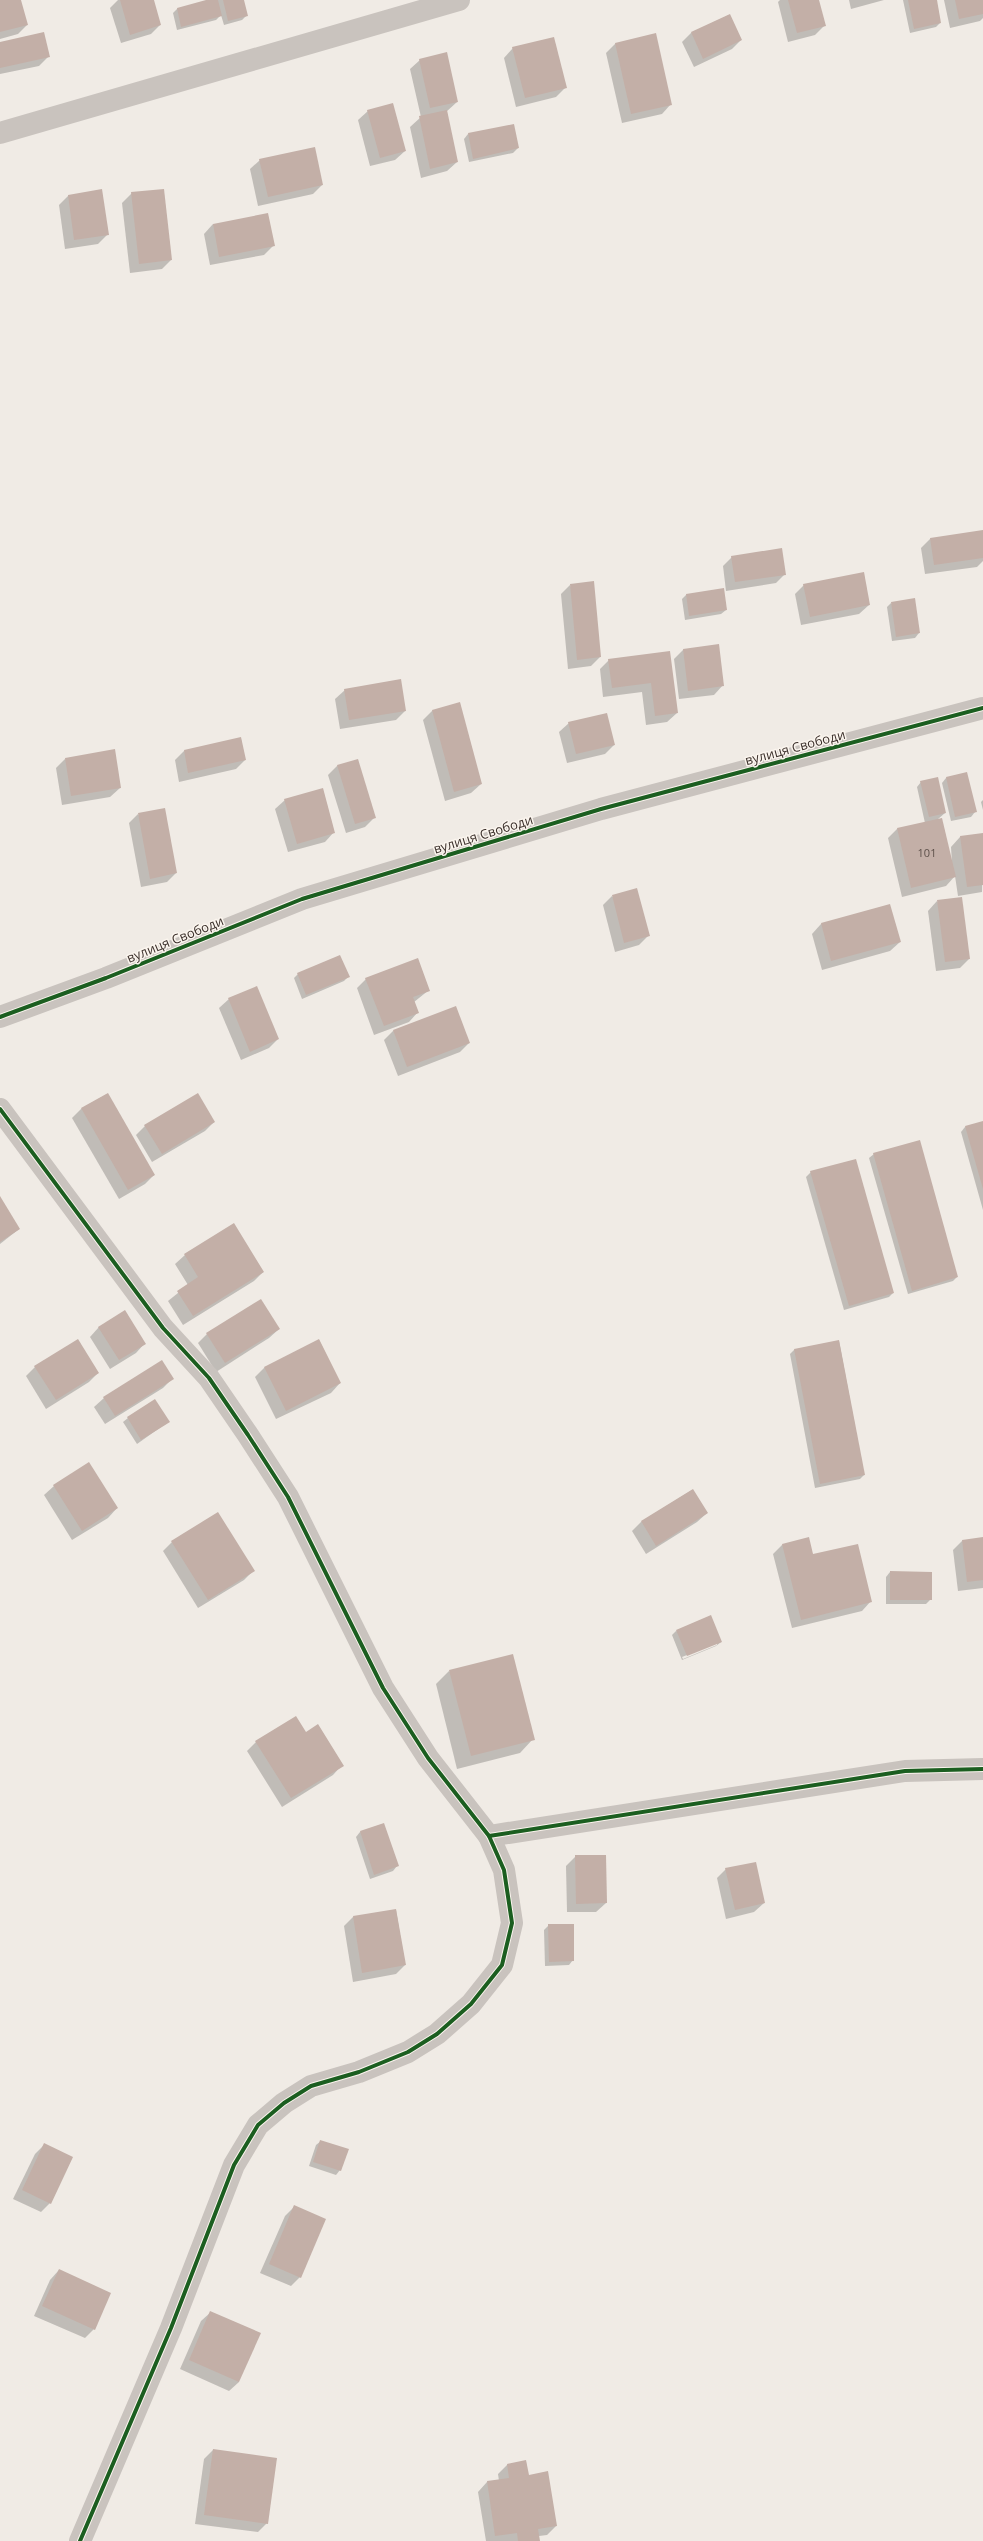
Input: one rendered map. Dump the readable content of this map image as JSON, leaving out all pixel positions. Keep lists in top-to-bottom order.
{
  "streets": {
    "street": ["вулиця Свободи"]
  },
  "house_numbers": ["101"]
}
